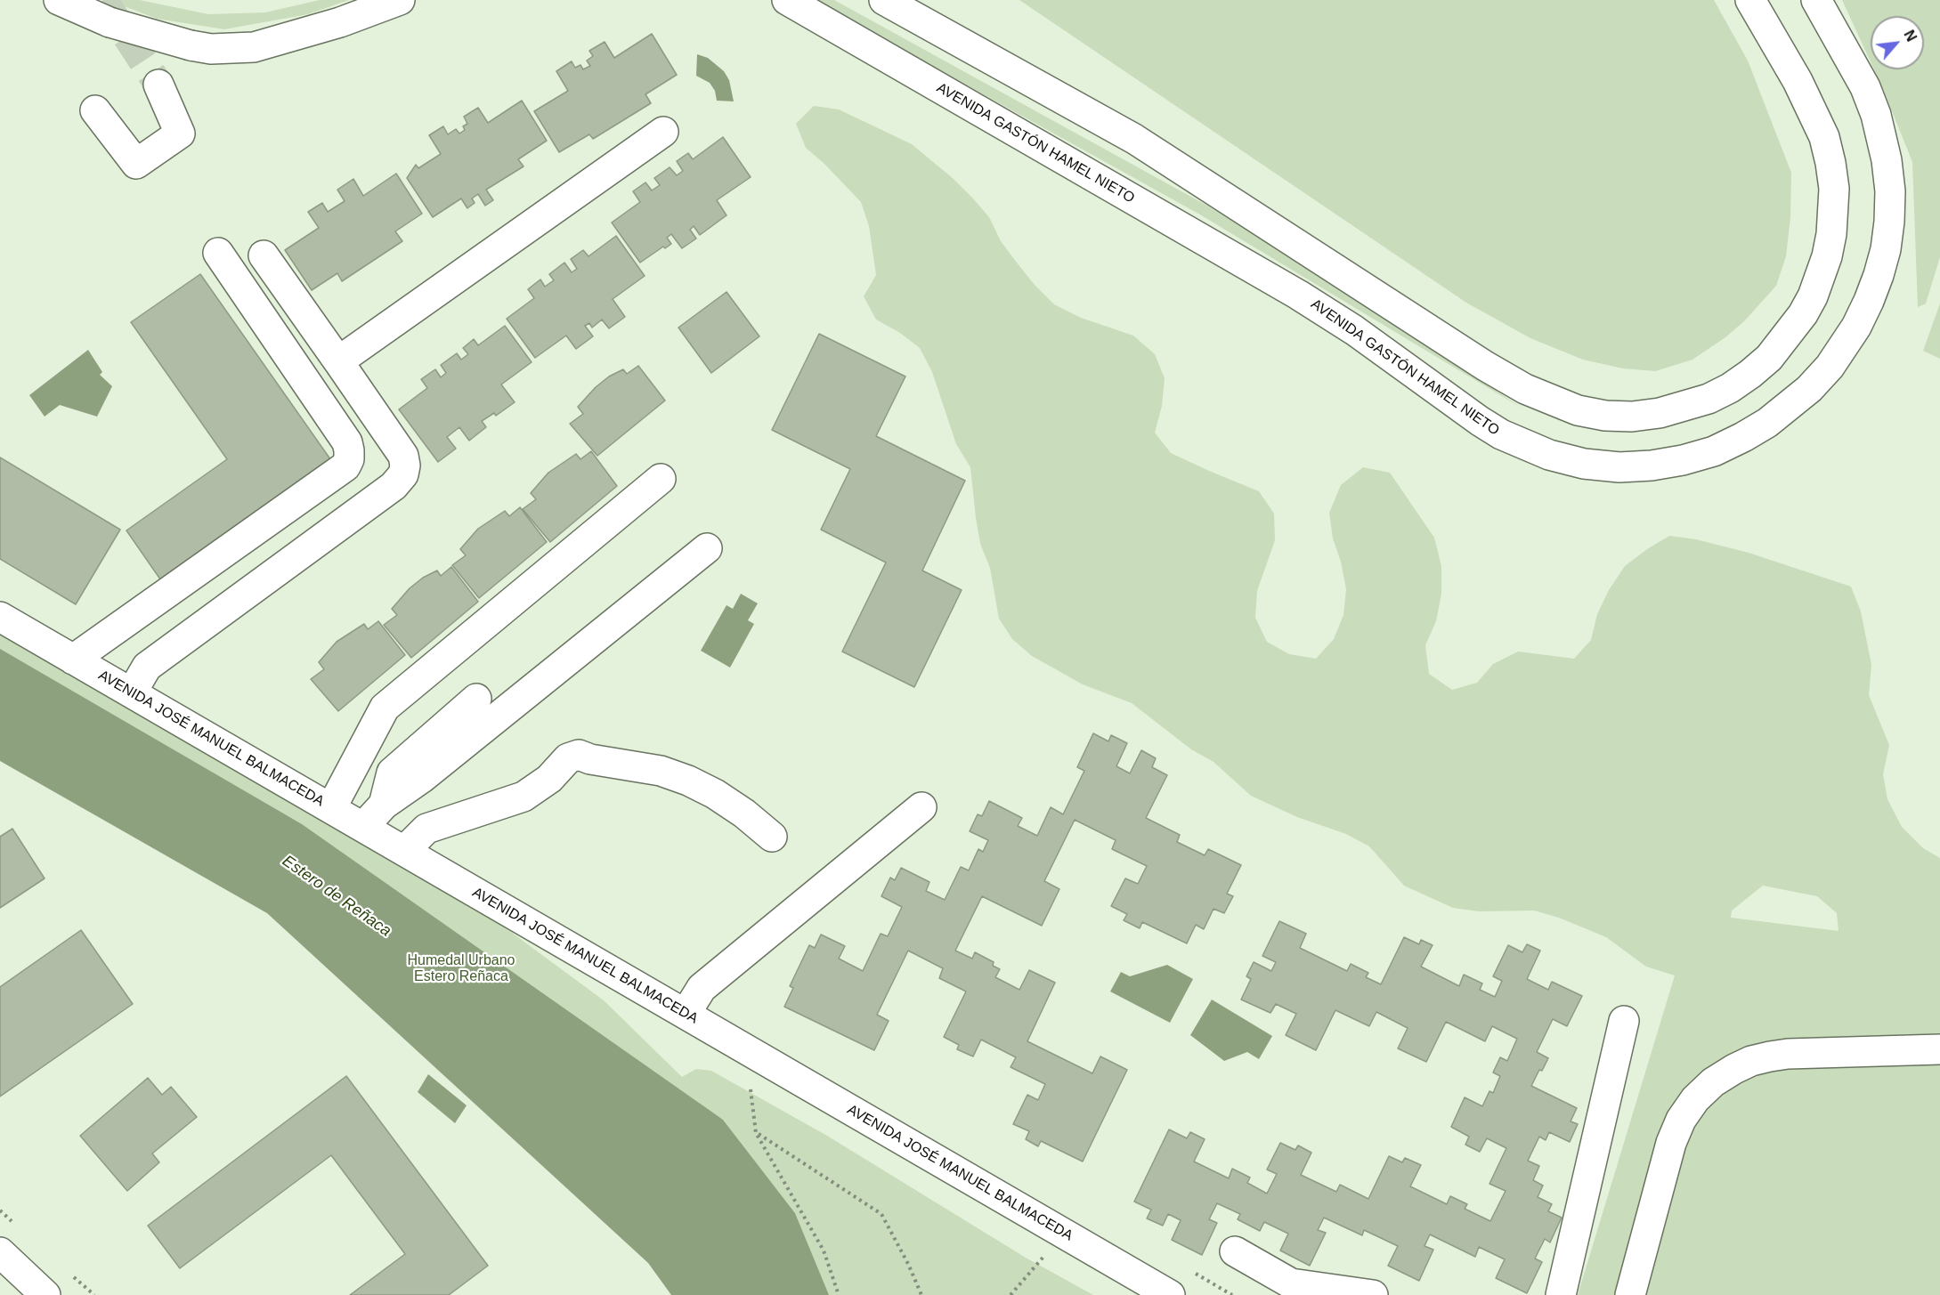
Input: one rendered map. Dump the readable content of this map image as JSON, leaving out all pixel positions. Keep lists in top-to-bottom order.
{
  "streets": {
    "main road": ["AVENIDA GASTÓN HAMEL NIETO", "AVENIDA JOSÉ MANUEL BALMACEDA"]
  },
  "water": ["Estero de Reñaca"],
  "parks": ["Humedal Urbano Estero Reñaca"],
  "north": "top right"
}
